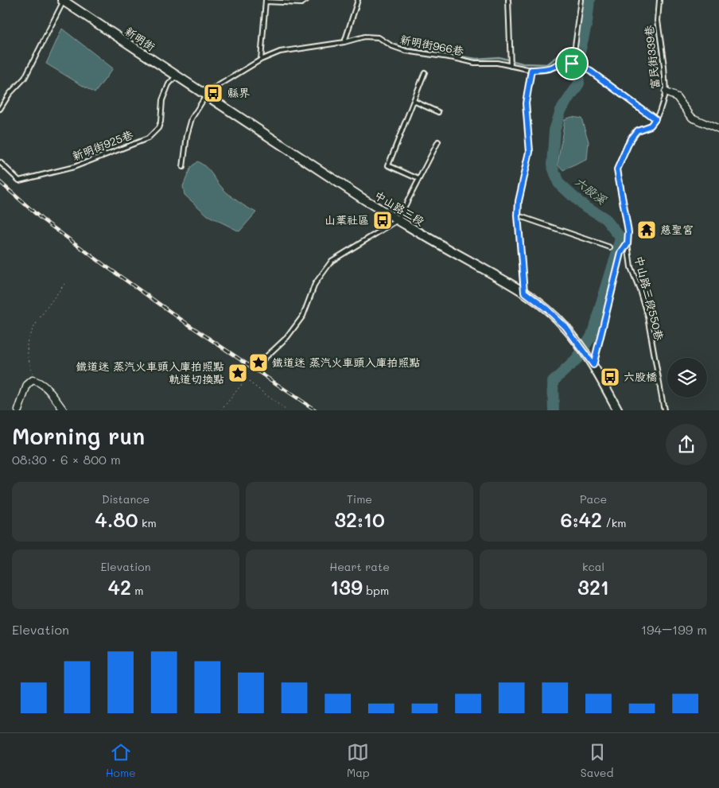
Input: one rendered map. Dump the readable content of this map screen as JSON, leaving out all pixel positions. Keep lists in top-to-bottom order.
{
  "streets": {
    "street": ["新明街", "中山路三段"],
    "lane": [
      "新明街966巷",
      "富民街339巷",
      "新明街925巷",
      "中山路三段550巷"
    ]
  },
  "crossings": [
    ["新明街", "新明街966巷"],
    ["新明街", "新明街925巷"],
    ["新明街", "中山路三段"],
    ["新明街966巷", "中山路三段"],
    ["新明街966巷", "中山路三段550巷"],
    ["富民街339巷", "中山路三段550巷"]
  ],
  "water": ["六股溪"],
  "places": {
    "bus stop": ["縣界", "山葉社區", "六股橋"],
    "temple": ["慈聖宮"],
    "place": ["鐵道迷 蒸汽火車頭入庫拍照點", "鐵道迷 蒸汽火車頭入庫拍照點 軌道切換點"]
  },
  "page": {
    "heading": ["Morning run", "08:30 · 6 × 800 m"],
    "stats": [
      ["Distance", "4.80 km"],
      ["Time", "32:10"],
      ["Pace", "6:42 /km"],
      ["Elevation", "42 m"],
      ["Heart rate", "139 bpm"],
      ["kcal", "321"]
    ],
    "chart": ["Elevation", "194–199 m"],
    "tabs": ["Home", "Map", "Saved"]
  }
}
